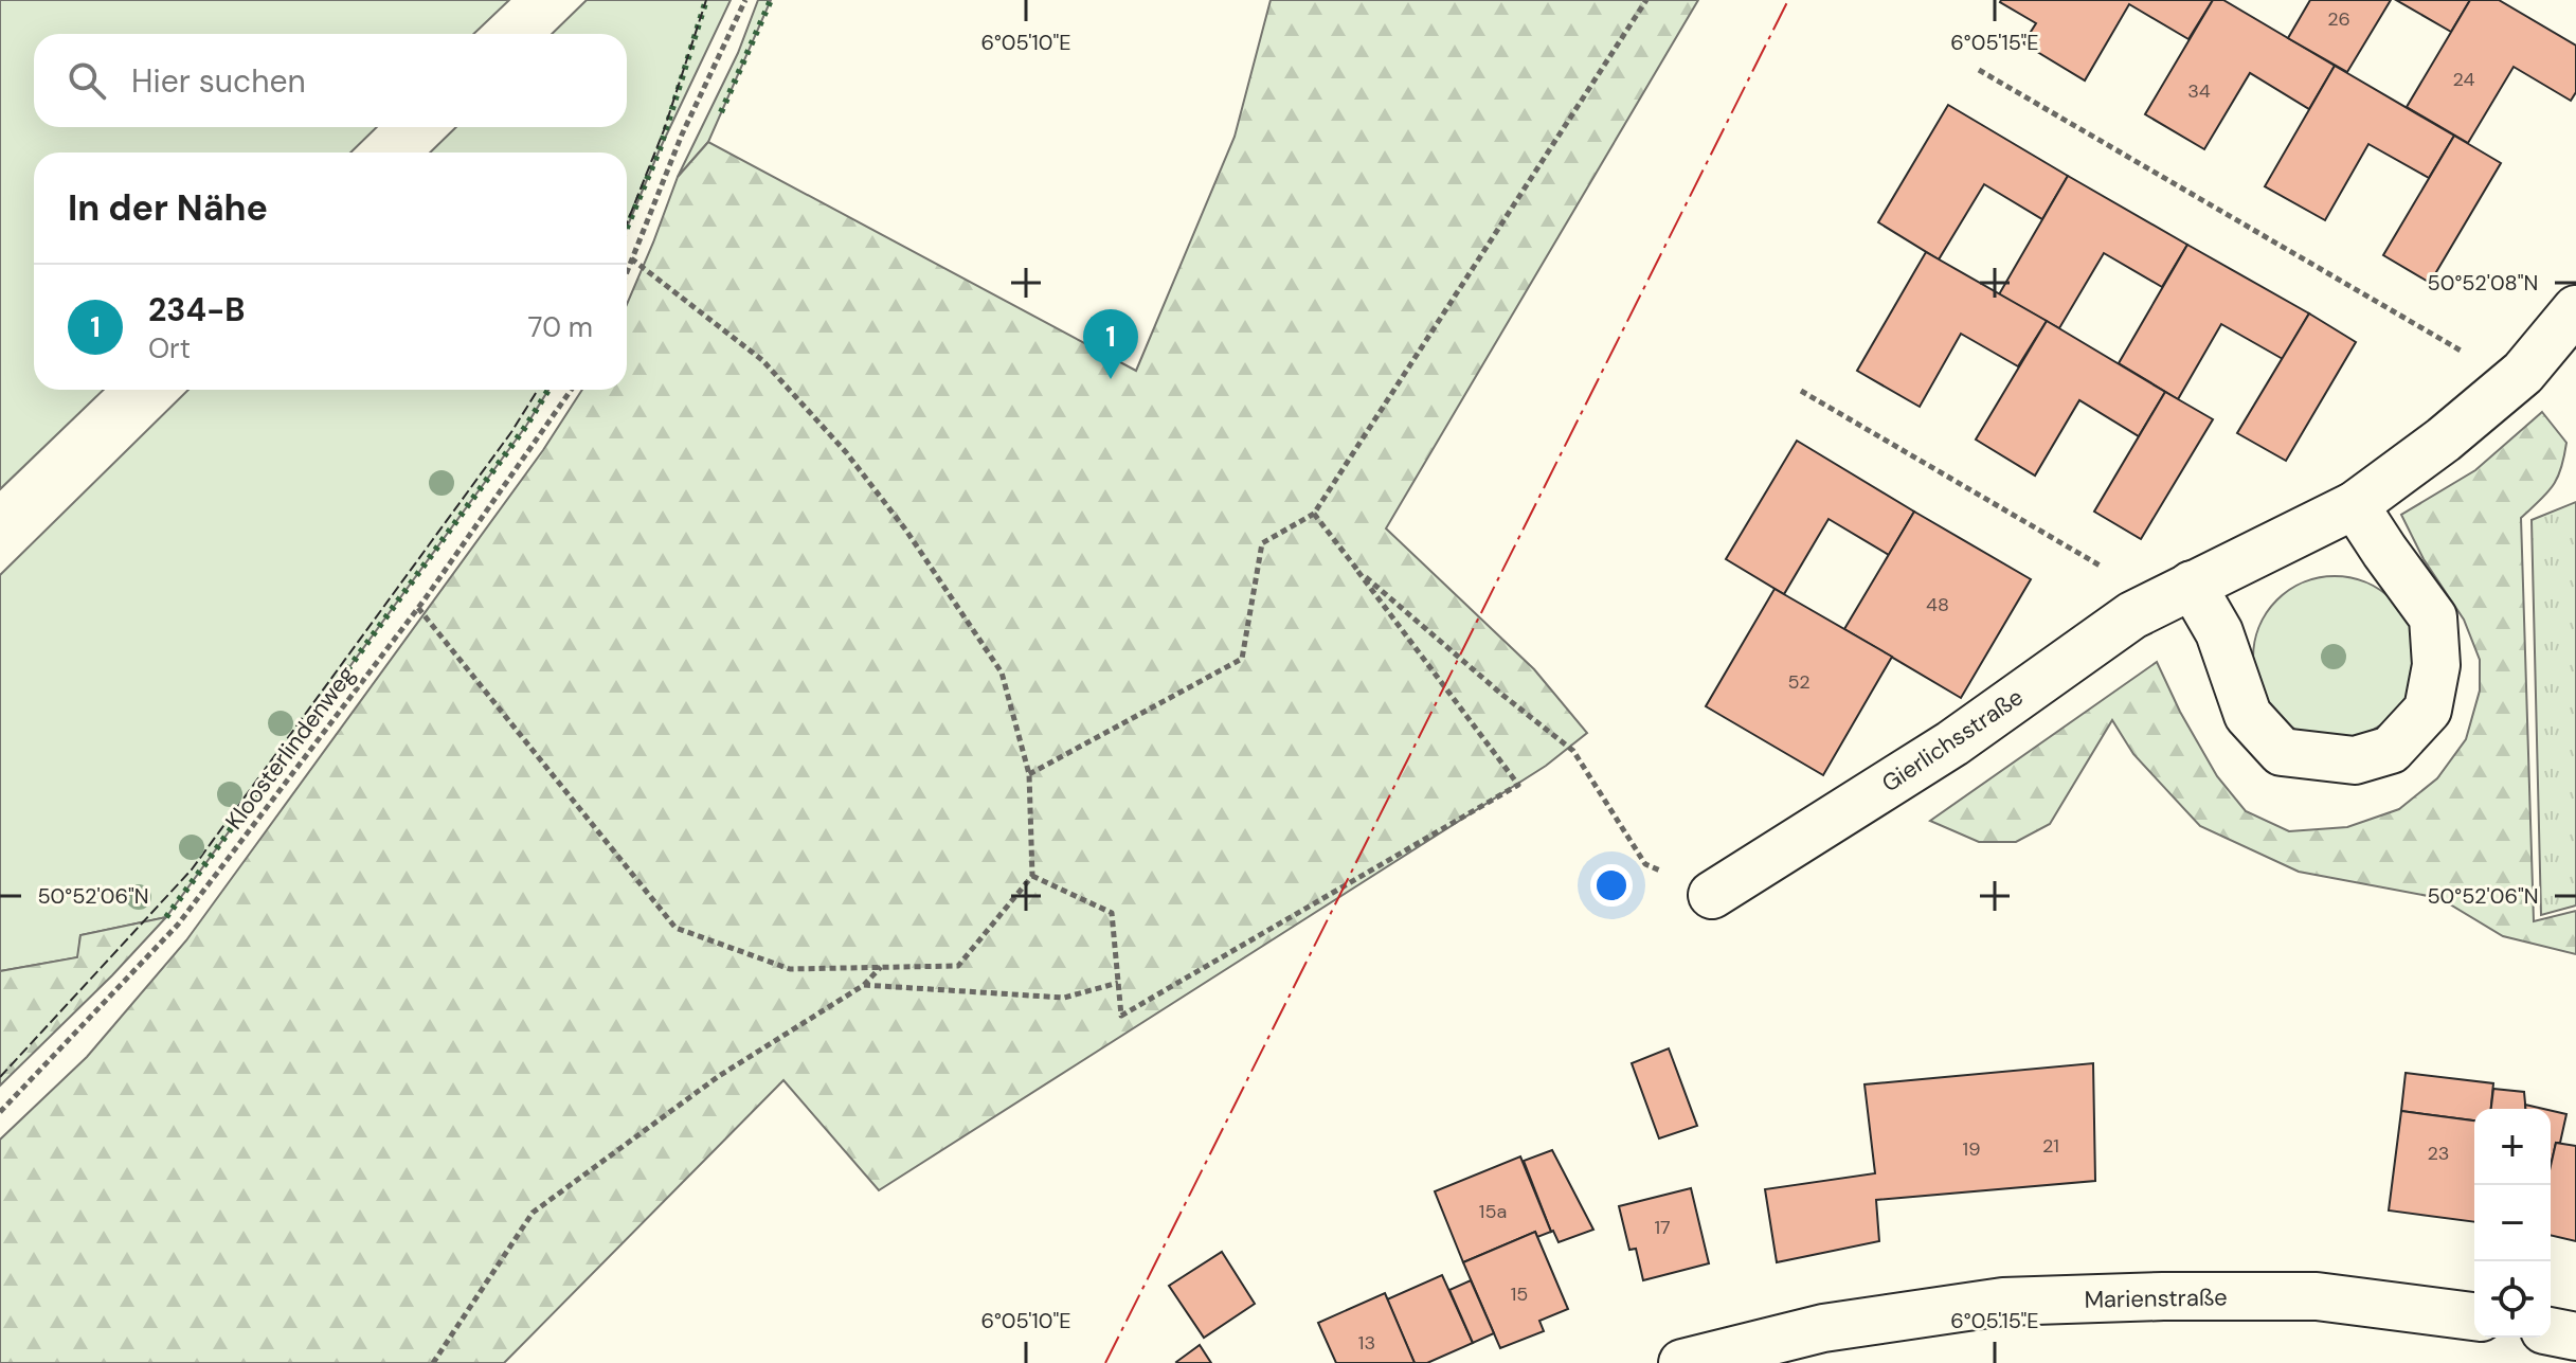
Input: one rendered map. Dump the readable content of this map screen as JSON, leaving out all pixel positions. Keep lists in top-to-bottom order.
{
  "streets": {
    "street": ["Gierlichsstraße", "Marienstraße"],
    "path": ["Kloosterlindenweg"]
  },
  "house_numbers": [
    "26",
    "24",
    "34",
    "48",
    "52",
    "21",
    "19",
    "23",
    "15a",
    "17",
    "15",
    "13"
  ],
  "page": {
    "search": "Hier suchen",
    "heading": "In der Nähe",
    "list": [
      {
        "mark": "1",
        "name": "234-B",
        "note": "Ort",
        "value": "70 m"
      }
    ],
    "pins": "1",
    "map_buttons": ["+", "−"]
  },
  "coordinates": [
    "6°05'10\"E",
    "6°05'15\"E",
    "50°52'08\"N",
    "50°52'06\"N"
  ]
}
